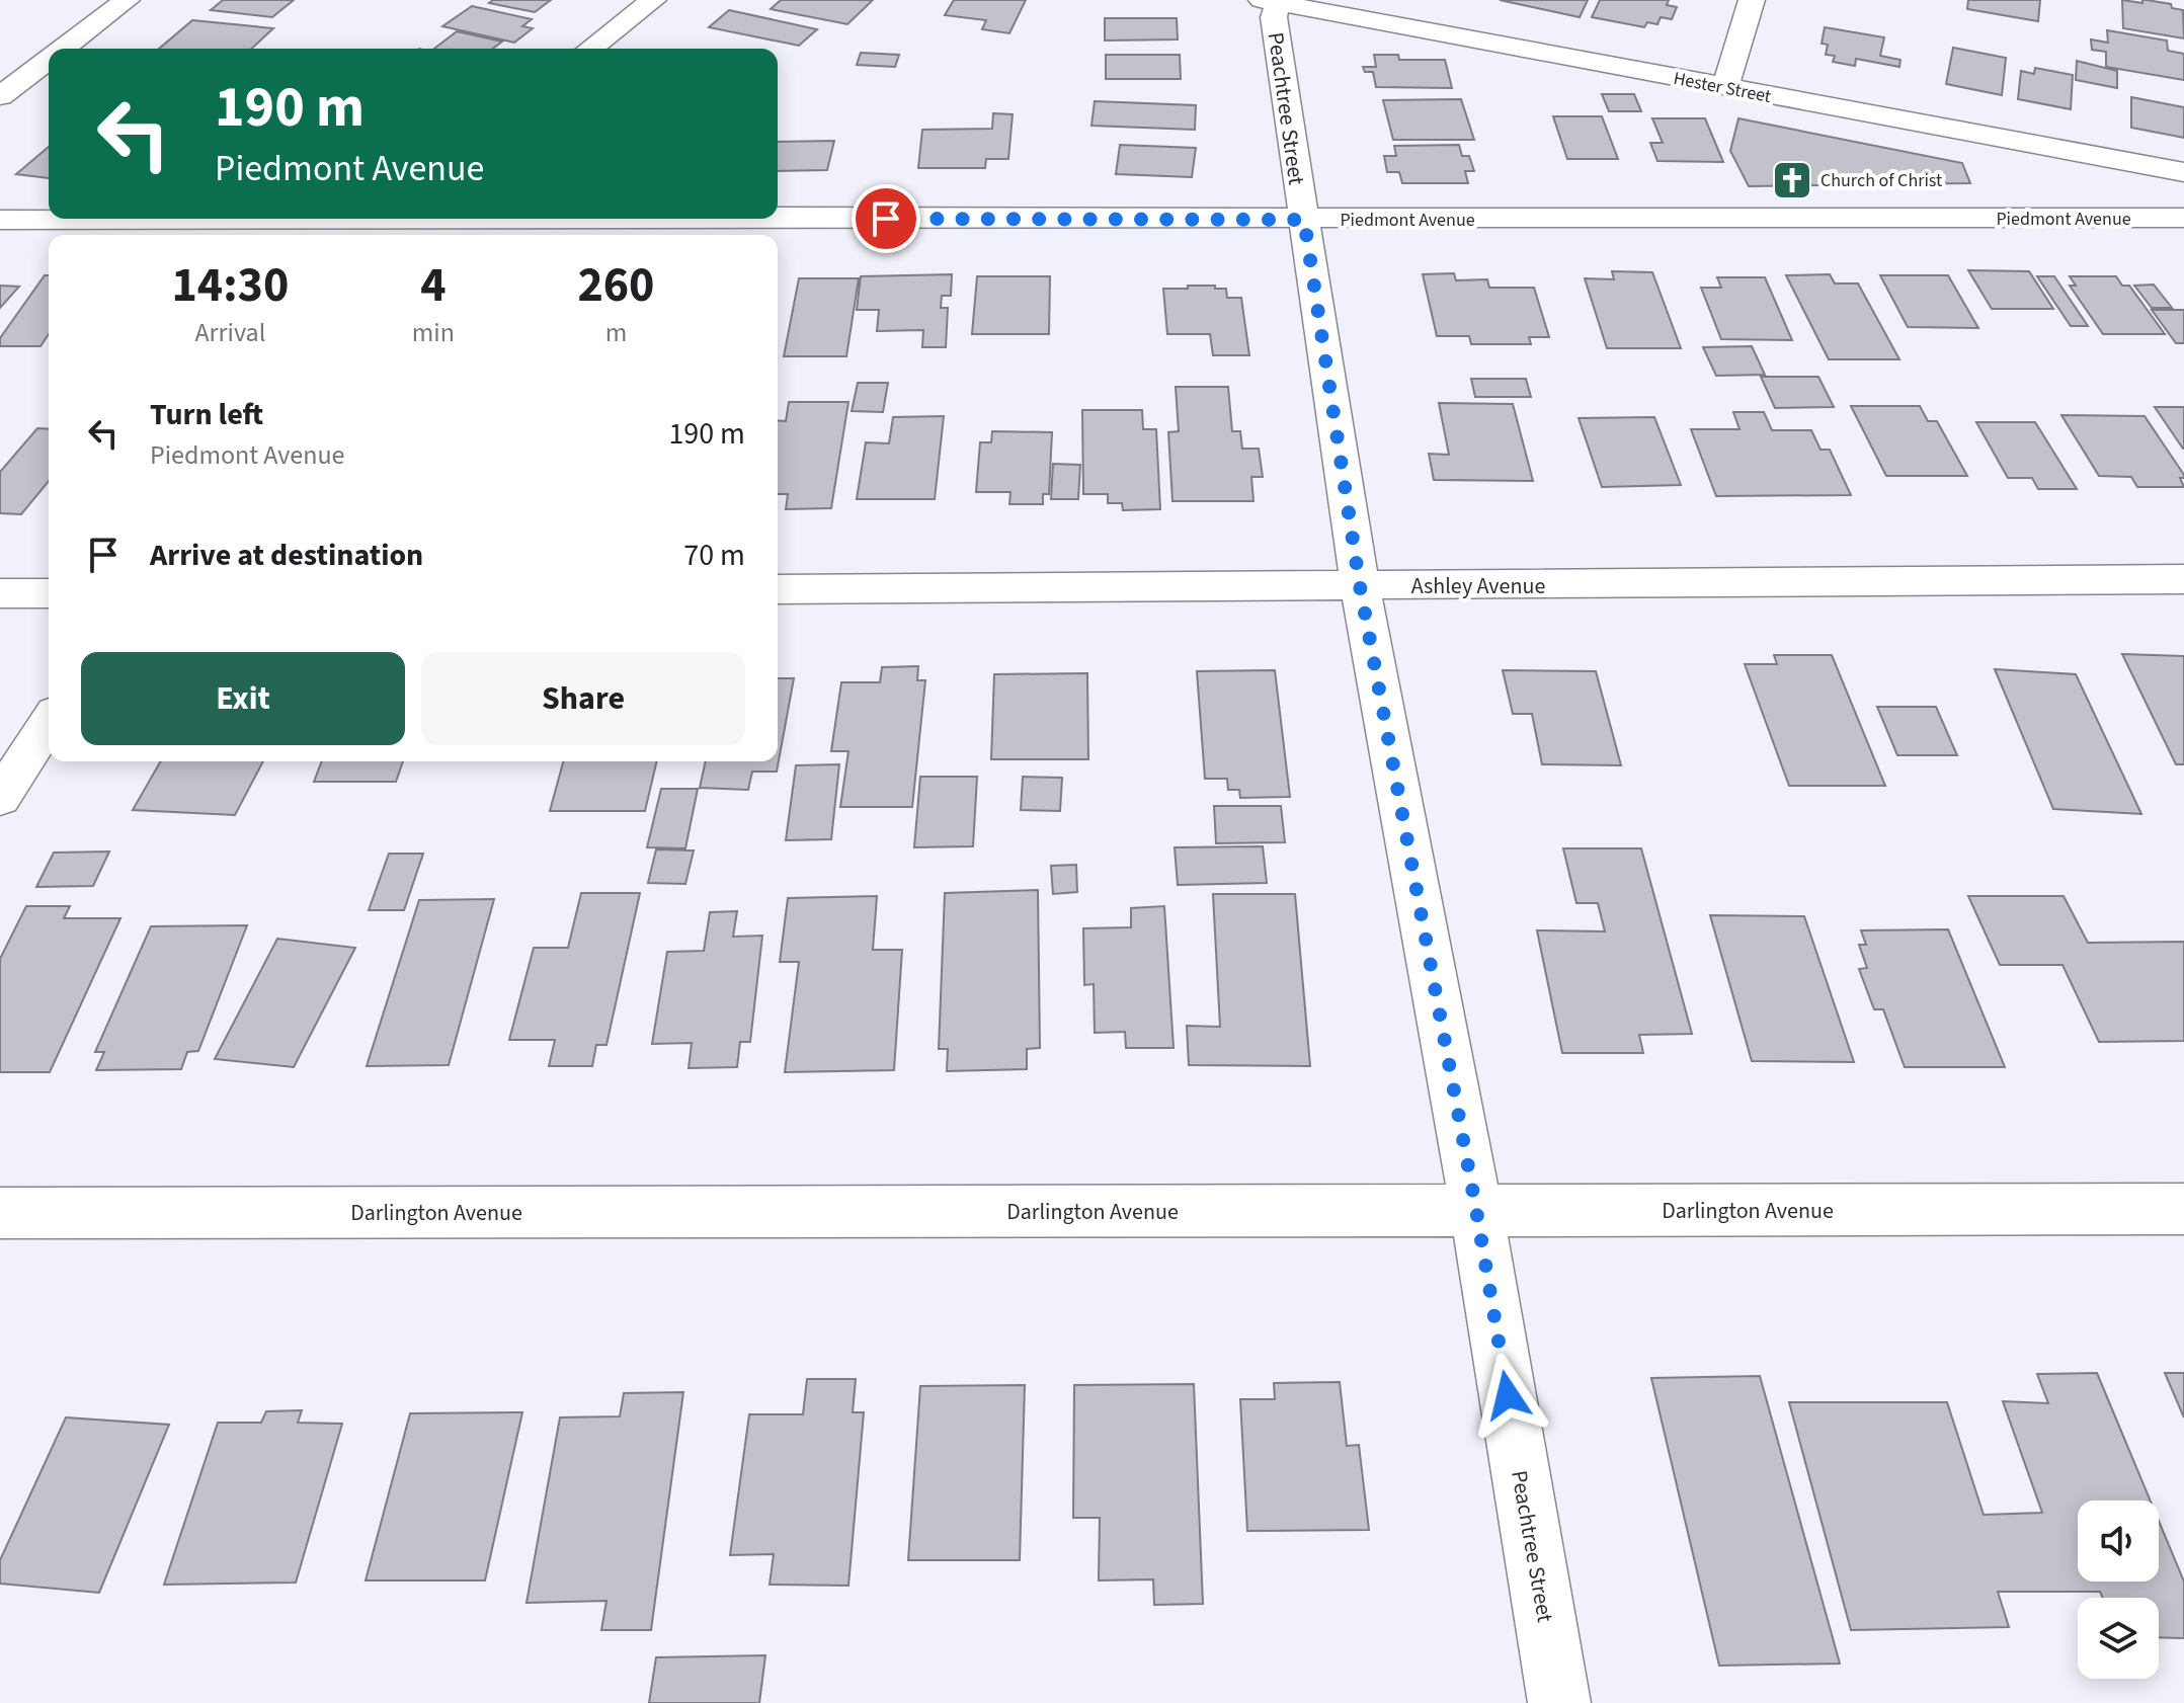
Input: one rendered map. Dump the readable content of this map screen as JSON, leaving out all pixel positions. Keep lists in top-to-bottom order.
{
  "streets": {
    "street": [
      "Hester Street",
      "Peachtree Street",
      "Piedmont Avenue",
      "Ashley Avenue",
      "Darlington Avenue"
    ]
  },
  "crossings": [
    ["Hester Street", "Peachtree Street"],
    ["Peachtree Street", "Piedmont Avenue"],
    ["Peachtree Street", "Ashley Avenue"],
    ["Peachtree Street", "Darlington Avenue"]
  ],
  "places": {
    "church": ["Church of Christ"]
  },
  "page": {
    "turn": ["190 m", "Piedmont Avenue"],
    "eta": [
      "14:30",
      "Arrival",
      "4",
      "min",
      "260",
      "m"
    ],
    "list": [
      {
        "name": "Turn left",
        "note": "Piedmont Avenue",
        "value": "190 m"
      },
      {
        "name": "Arrive at destination",
        "value": "70 m"
      }
    ],
    "buttons": ["Exit", "Share"]
  }
}
